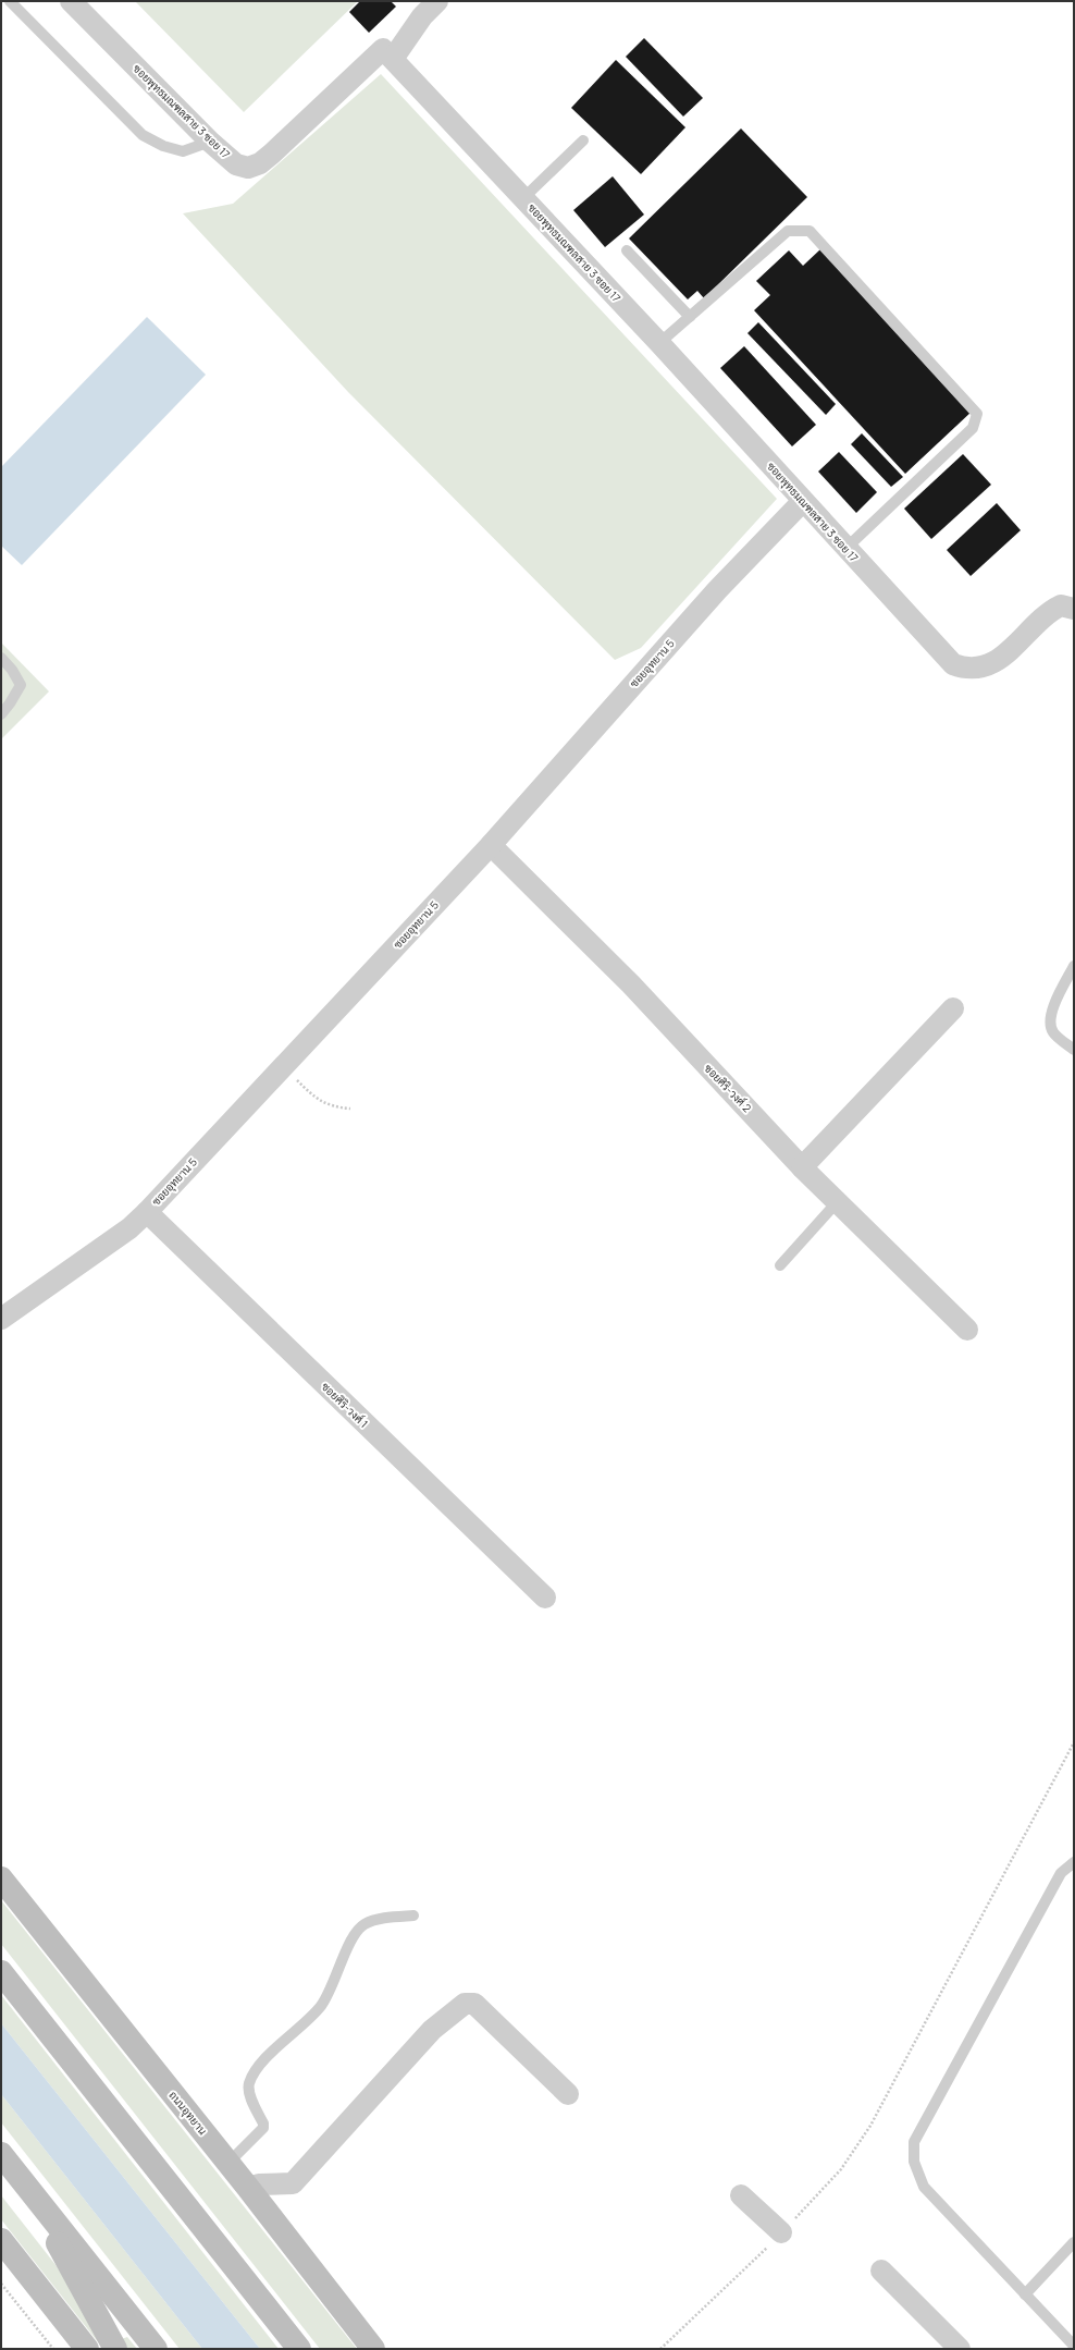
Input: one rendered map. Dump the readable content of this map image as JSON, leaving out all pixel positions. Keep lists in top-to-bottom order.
{
  "streets": {
    "main road": ["ถนนอุทยาน"],
    "street": [
      "ซอยพุทธมณฑลสาย 3 ซอย 17",
      "ซอยอุทยาน 5",
      "ซอยศิริ-วงศ์ 2",
      "ซอยศิริ-วงศ์ 1"
    ]
  },
  "crossings": [
    ["ซอยพุทธมณฑลสาย 3 ซอย 17", "ซอยอุทยาน 5"],
    ["ซอยอุทยาน 5", "ซอยศิริ-วงศ์ 2"],
    ["ซอยอุทยาน 5", "ซอยศิริ-วงศ์ 1"]
  ]
}
